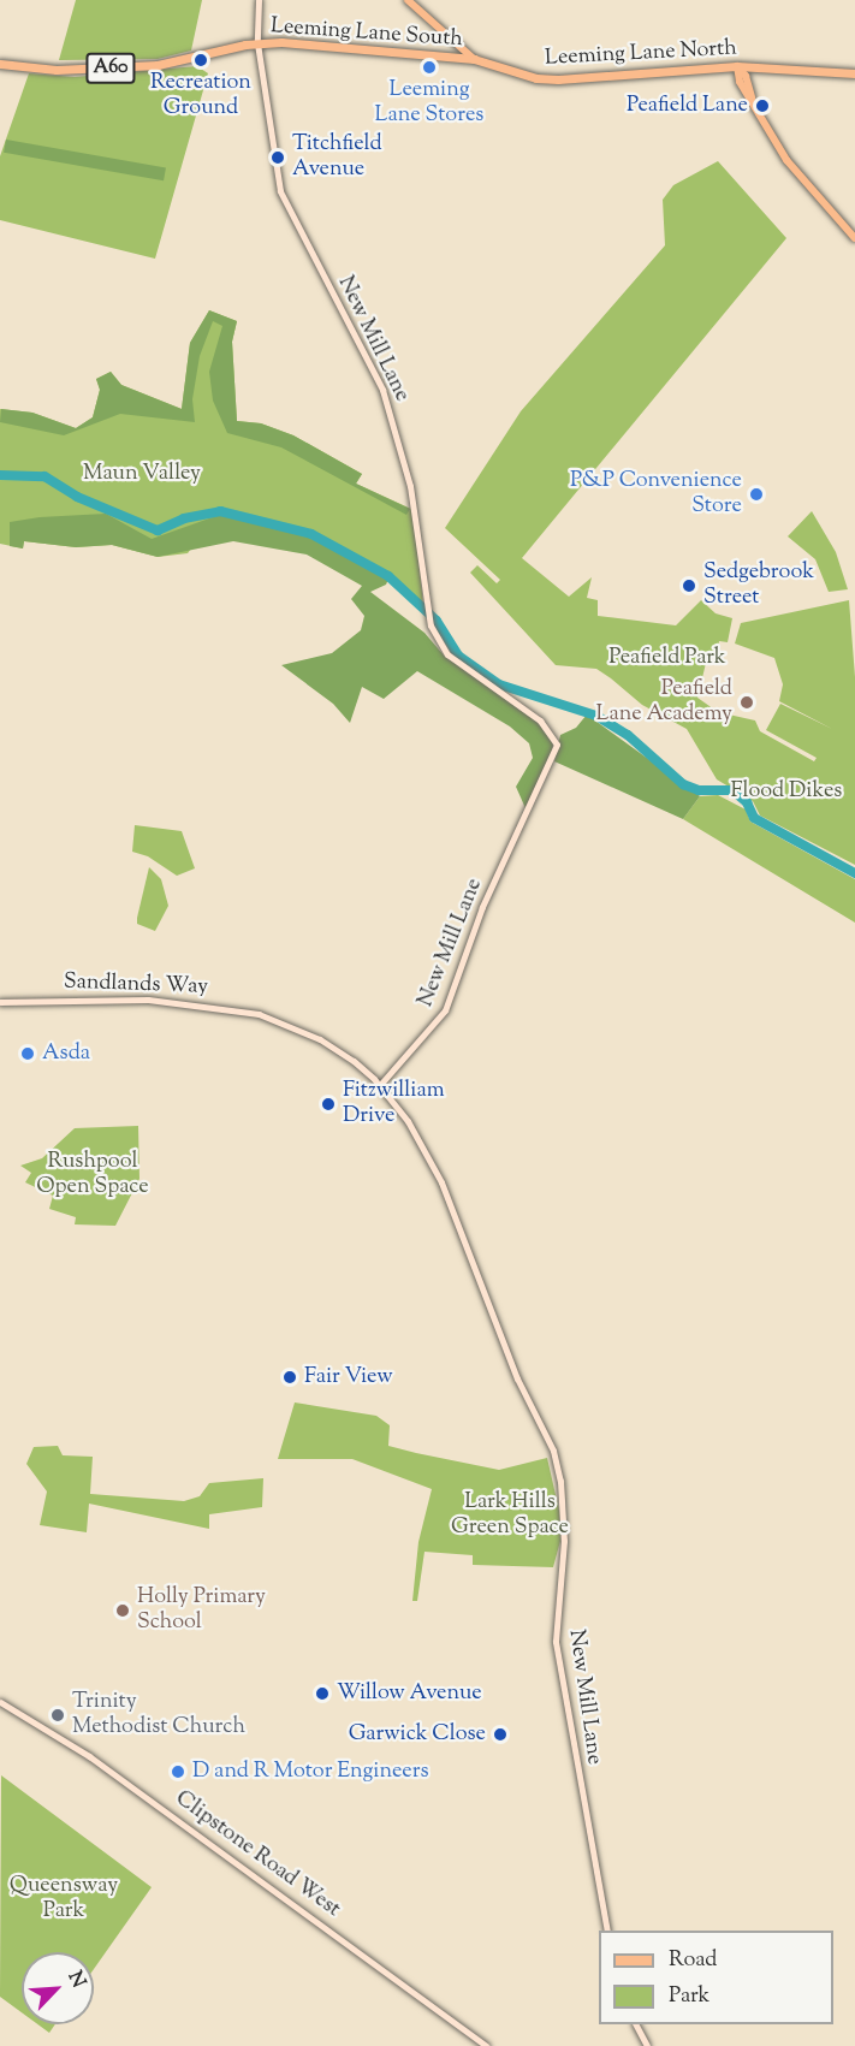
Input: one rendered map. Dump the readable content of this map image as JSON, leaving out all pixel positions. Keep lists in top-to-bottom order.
{
  "streets": {
    "highway": ["Leeming Lane South", "Leeming Lane North", "A60"],
    "street": ["New Mill Lane", "Sandlands Way", "Clipstone Road West"]
  },
  "crossings": [
    ["Leeming Lane South", "Leeming Lane North"],
    ["Leeming Lane South", "New Mill Lane"],
    ["New Mill Lane", "Sandlands Way"]
  ],
  "parks": [
    "Maun Valley",
    "Peafield Park",
    "Flood Dikes",
    "Rushpool Open Space",
    "Lark Hills Green Space",
    "Queensway Park"
  ],
  "places": [
    "Recreation Ground",
    "Leeming Lane Stores",
    "Peafield Lane",
    "Titchfield Avenue",
    "P&P Convenience Store",
    "Sedgebrook Street",
    "Peafield Lane Academy",
    "Asda",
    "Fitzwilliam Drive",
    "Fair View",
    "Holly Primary School",
    "Willow Avenue",
    "Trinity Methodist Church",
    "Garwick Close",
    "D and R Motor Engineers"
  ],
  "legend": ["Road", "Park"],
  "north": "top right"
}
